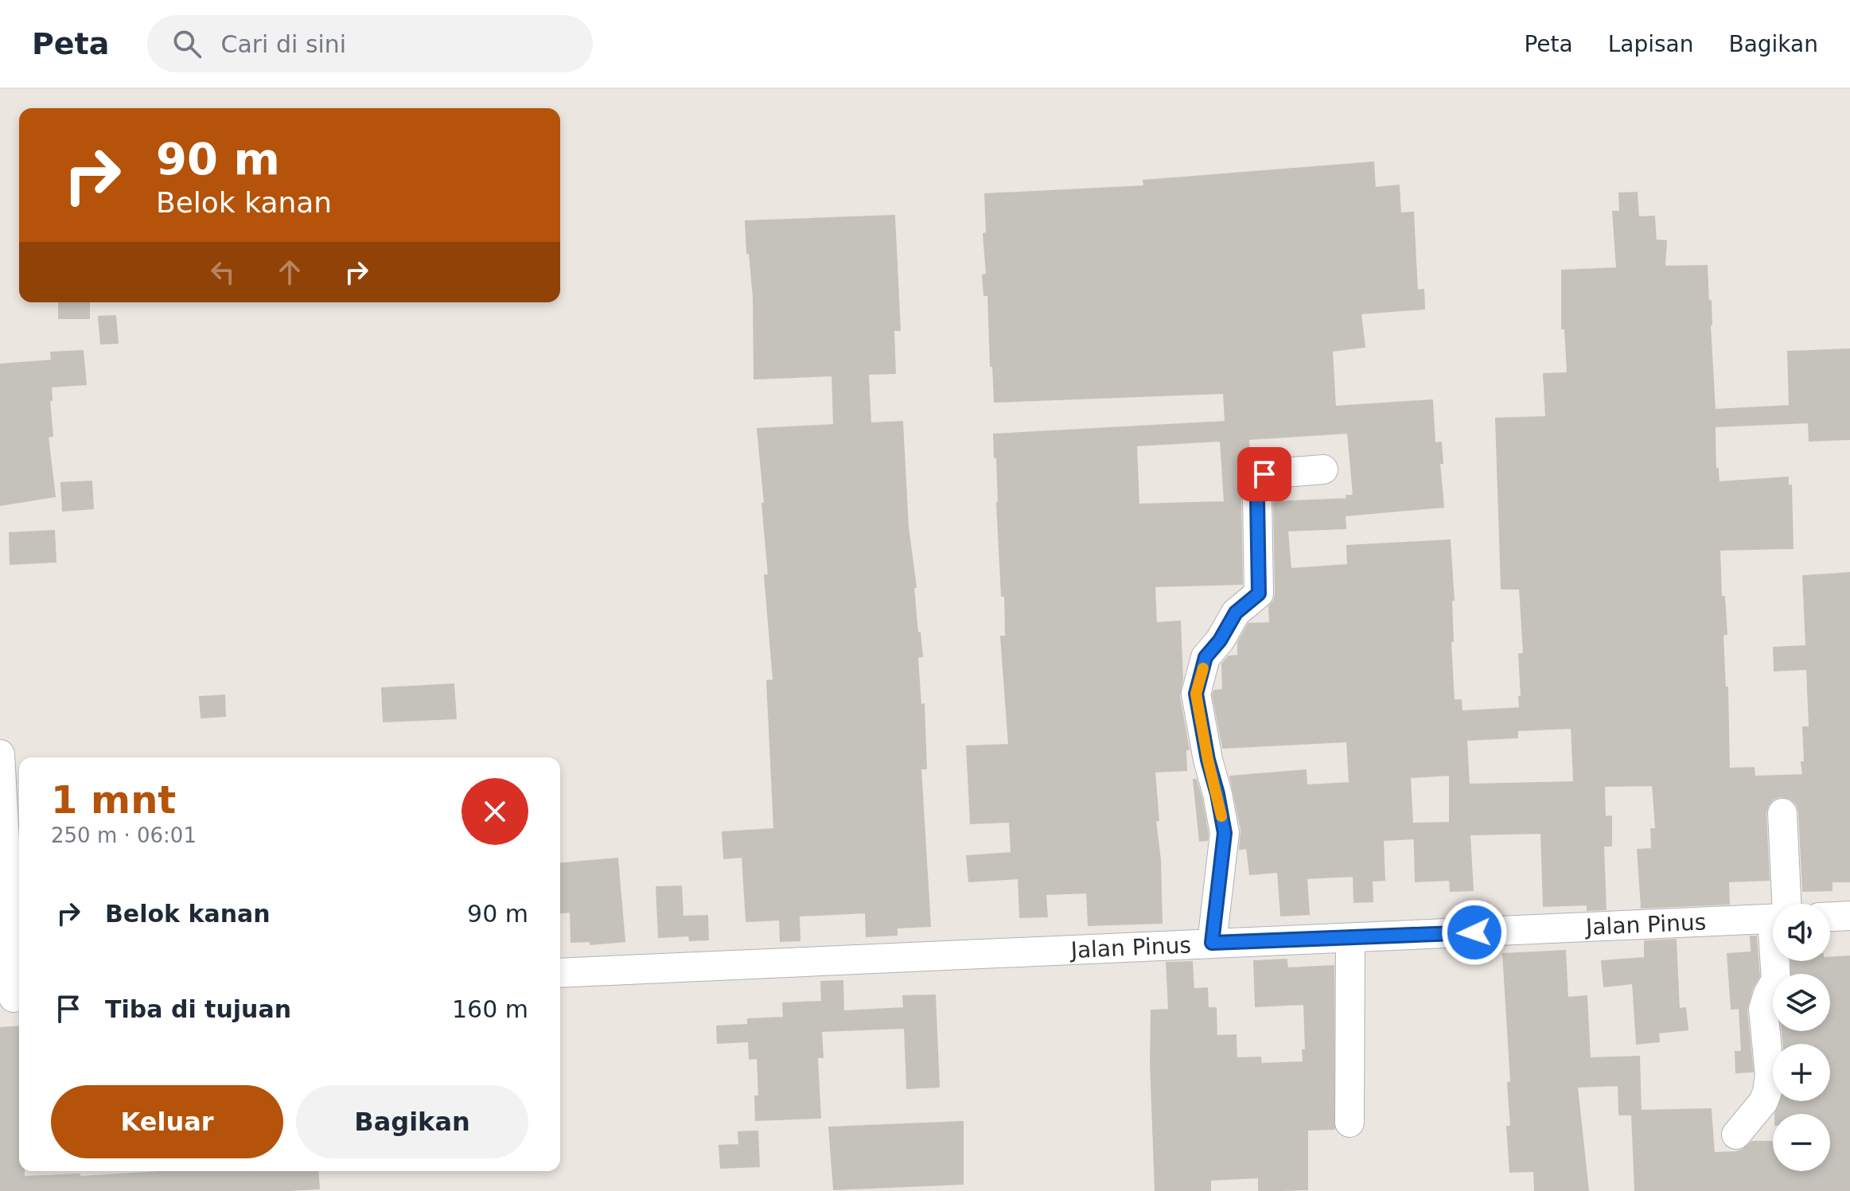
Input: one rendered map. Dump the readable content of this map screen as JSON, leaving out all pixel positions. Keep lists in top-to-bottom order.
{
  "streets": {
    "street": ["Jalan Pinus"]
  },
  "page": {
    "header": "Peta",
    "search": "Cari di sini",
    "nav": ["Peta", "Lapisan", "Bagikan"],
    "turn": ["90 m", "Belok kanan"],
    "heading": ["1 mnt", "250 m · 06:01"],
    "list": [
      {
        "name": "Belok kanan",
        "value": "90 m"
      },
      {
        "name": "Tiba di tujuan",
        "value": "160 m"
      }
    ],
    "map_buttons": ["+", "−"],
    "buttons": ["Keluar", "Bagikan"]
  }
}
